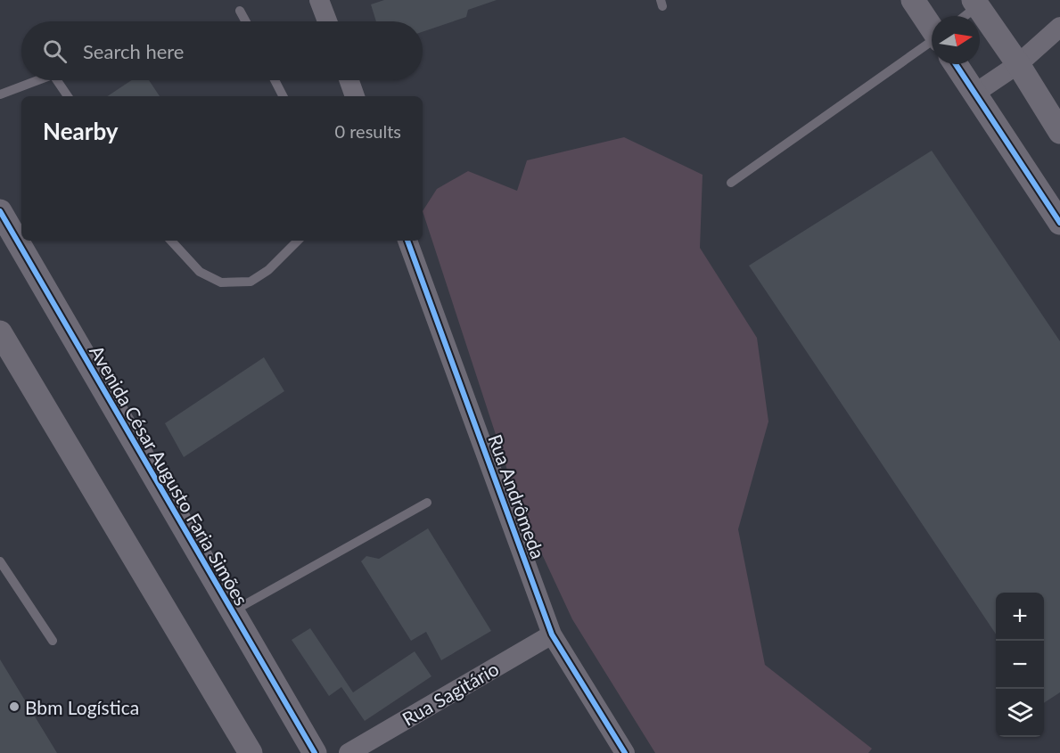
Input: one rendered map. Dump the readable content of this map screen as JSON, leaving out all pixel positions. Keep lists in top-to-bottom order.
{
  "streets": {
    "street": ["Avenida César Augusto Faria Simões", "Rua Andrômeda", "Rua Sagitário"]
  },
  "crossings": [
    ["Rua Andrômeda", "Rua Sagitário"]
  ],
  "places": ["Bbm Logística"],
  "north": "right",
  "page": {
    "search": "Search here",
    "heading": ["Nearby", "0 results"],
    "map_buttons": ["+", "−"]
  }
}
